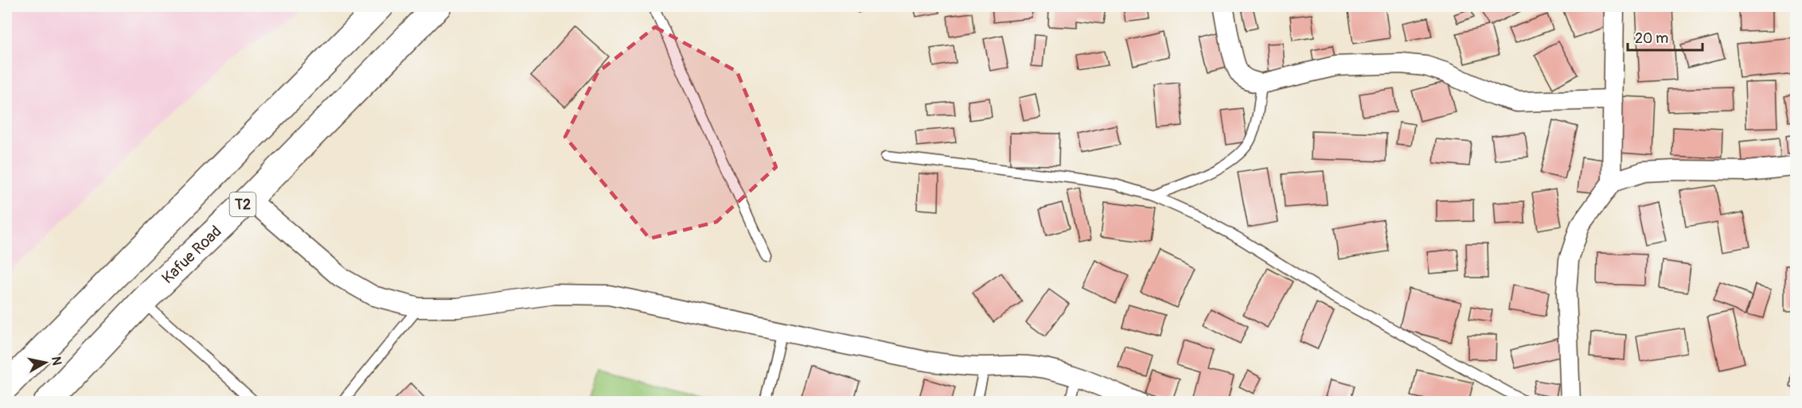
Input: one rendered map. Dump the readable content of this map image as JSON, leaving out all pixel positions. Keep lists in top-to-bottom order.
{
  "streets": {
    "highway": ["T2", "Kafue Road"]
  },
  "scale_bar": "20 m",
  "north": "right"
}
